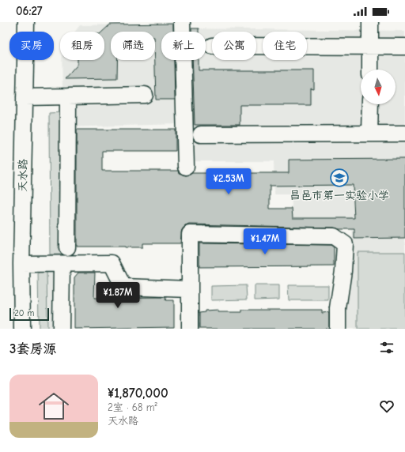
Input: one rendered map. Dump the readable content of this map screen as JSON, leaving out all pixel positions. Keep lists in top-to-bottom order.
{
  "streets": {
    "street": ["天水路"]
  },
  "places": {
    "school or university": ["昌邑市第一实验小学"]
  },
  "scale_bar": "20 m",
  "north": "bottom",
  "page": {
    "status": "06:27",
    "chip": [
      "买房",
      "租房",
      "筛选",
      "新上",
      "公寓",
      "住宅"
    ],
    "price": ["¥2.53M", "¥1.47M", "¥1.87M"],
    "scale": "20 m",
    "heading": "3套房源",
    "list": [
      {
        "name": "¥1,870,000",
        "note": "2室 · 68 m² · 天水路"
      }
    ]
  }
}
